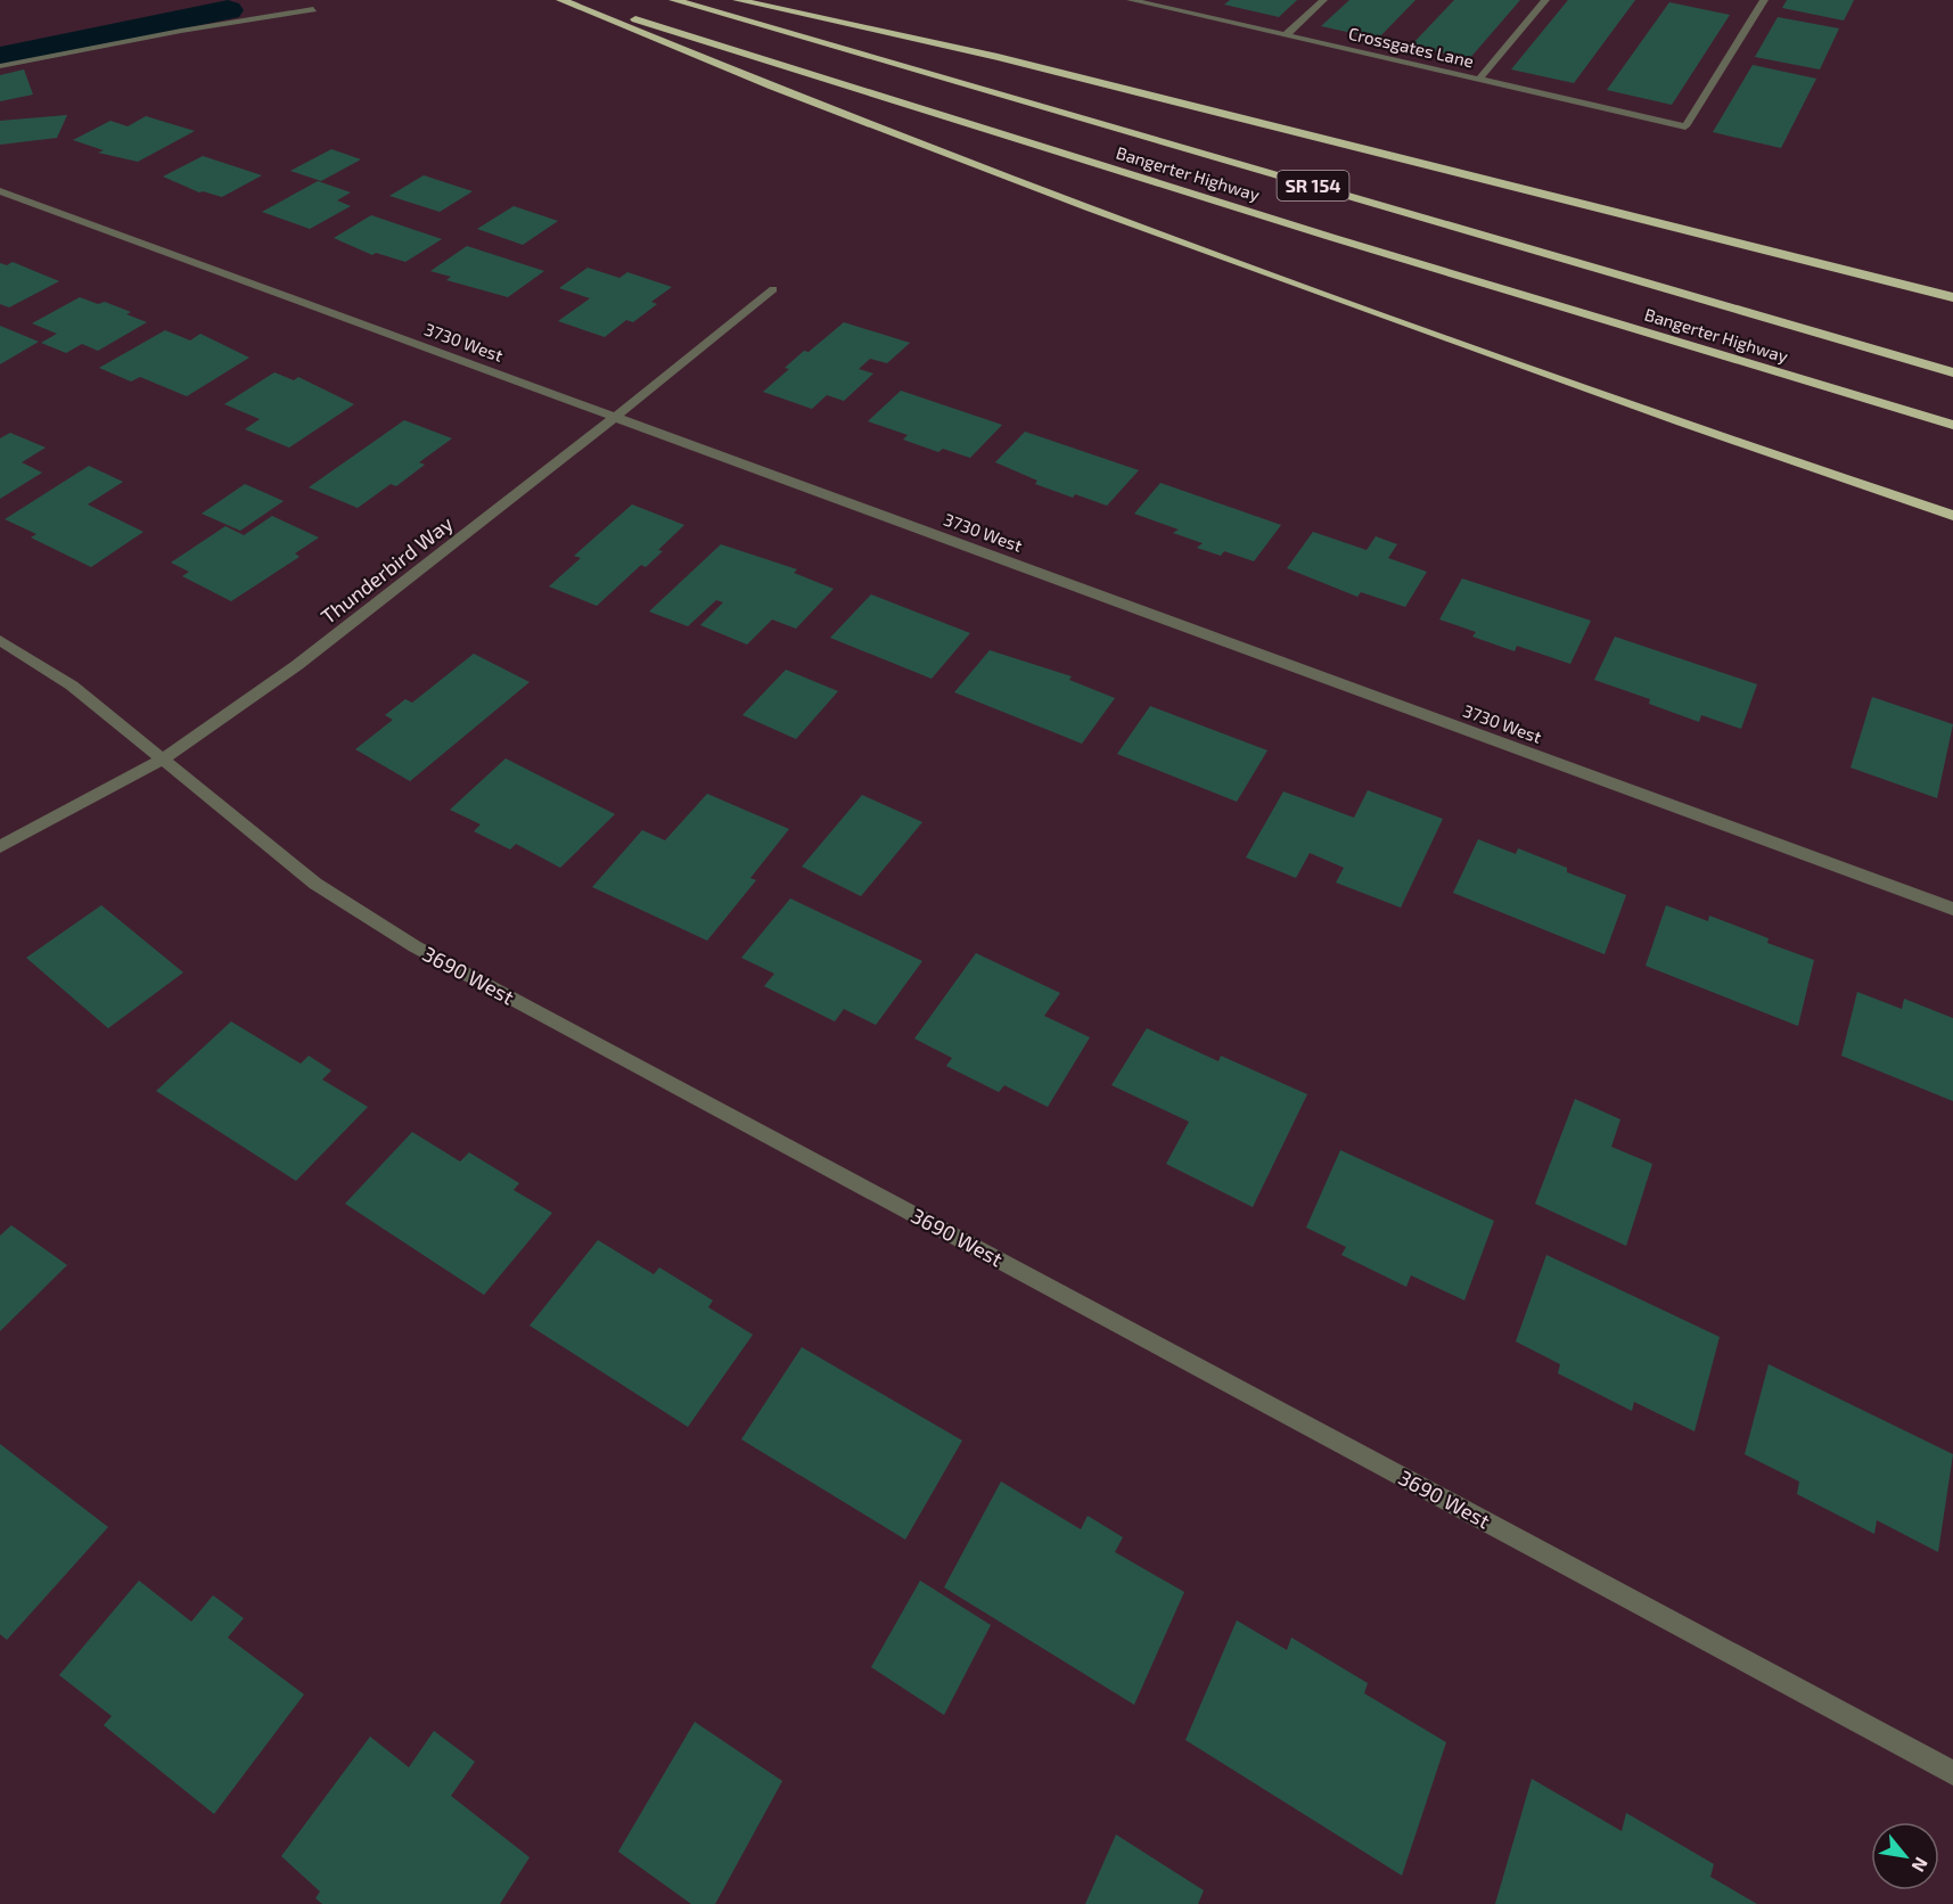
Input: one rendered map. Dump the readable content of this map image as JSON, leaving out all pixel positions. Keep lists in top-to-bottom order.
{
  "streets": {
    "highway": ["Bangerter Highway", "SR 154"],
    "street": [
      "Crossgates Lane",
      "3730 West",
      "Thunderbird Way",
      "3690 West"
    ]
  },
  "crossings": [
    ["3730 West", "Thunderbird Way"],
    ["Thunderbird Way", "3690 West"]
  ],
  "north": "bottom right"
}
